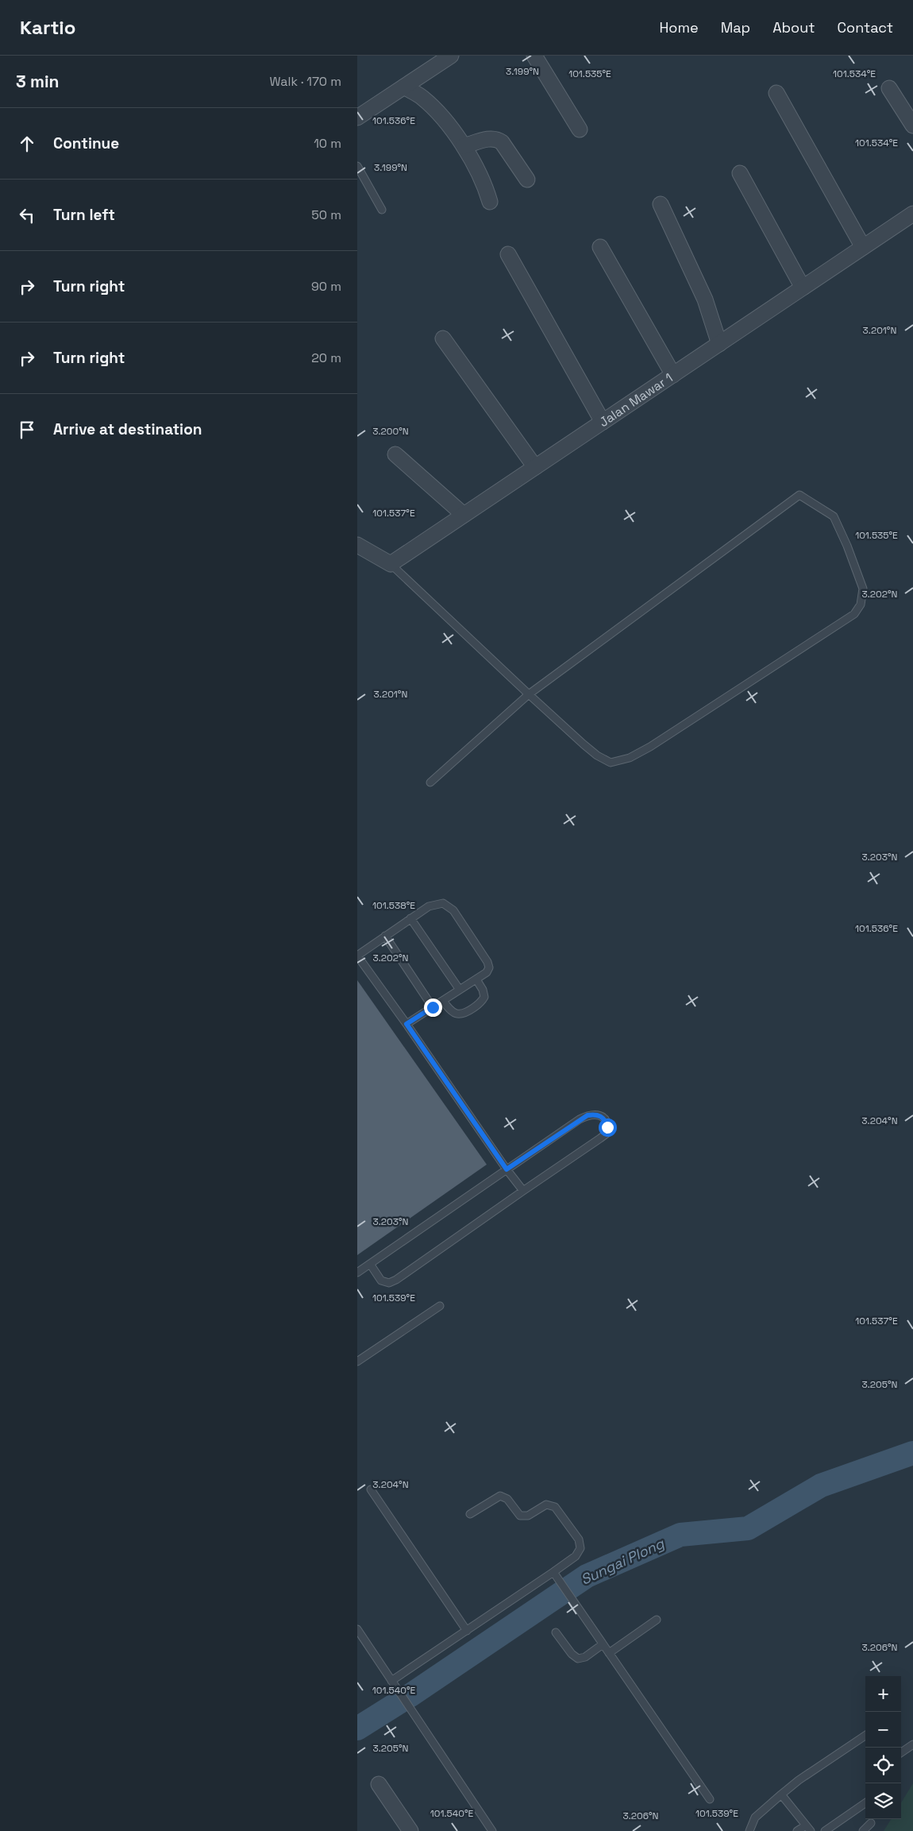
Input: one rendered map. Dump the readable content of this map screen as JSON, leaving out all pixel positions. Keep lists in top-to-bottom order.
{
  "streets": {
    "street": ["Jalan Mawar 1"]
  },
  "water": ["Sungai Plong"],
  "page": {
    "header": "Kartio",
    "nav": [
      "Home",
      "Map",
      "About",
      "Contact"
    ],
    "heading": ["3 min", "Walk · 170 m"],
    "list": [
      ["Continue", "10 m"],
      ["Turn left", "50 m"],
      ["Turn right", "90 m"],
      ["Turn right", "20 m"],
      "Arrive at destination"
    ],
    "map_buttons": ["+", "−"]
  },
  "coordinates": [
    "3.199°N",
    "101.535°E",
    "101.534°E",
    "101.536°E",
    "3.201°N",
    "3.200°N",
    "101.537°E",
    "3.202°N",
    "3.203°N",
    "101.538°E",
    "3.204°N",
    "101.539°E",
    "3.205°N",
    "3.206°N",
    "101.540°E"
  ]
}
